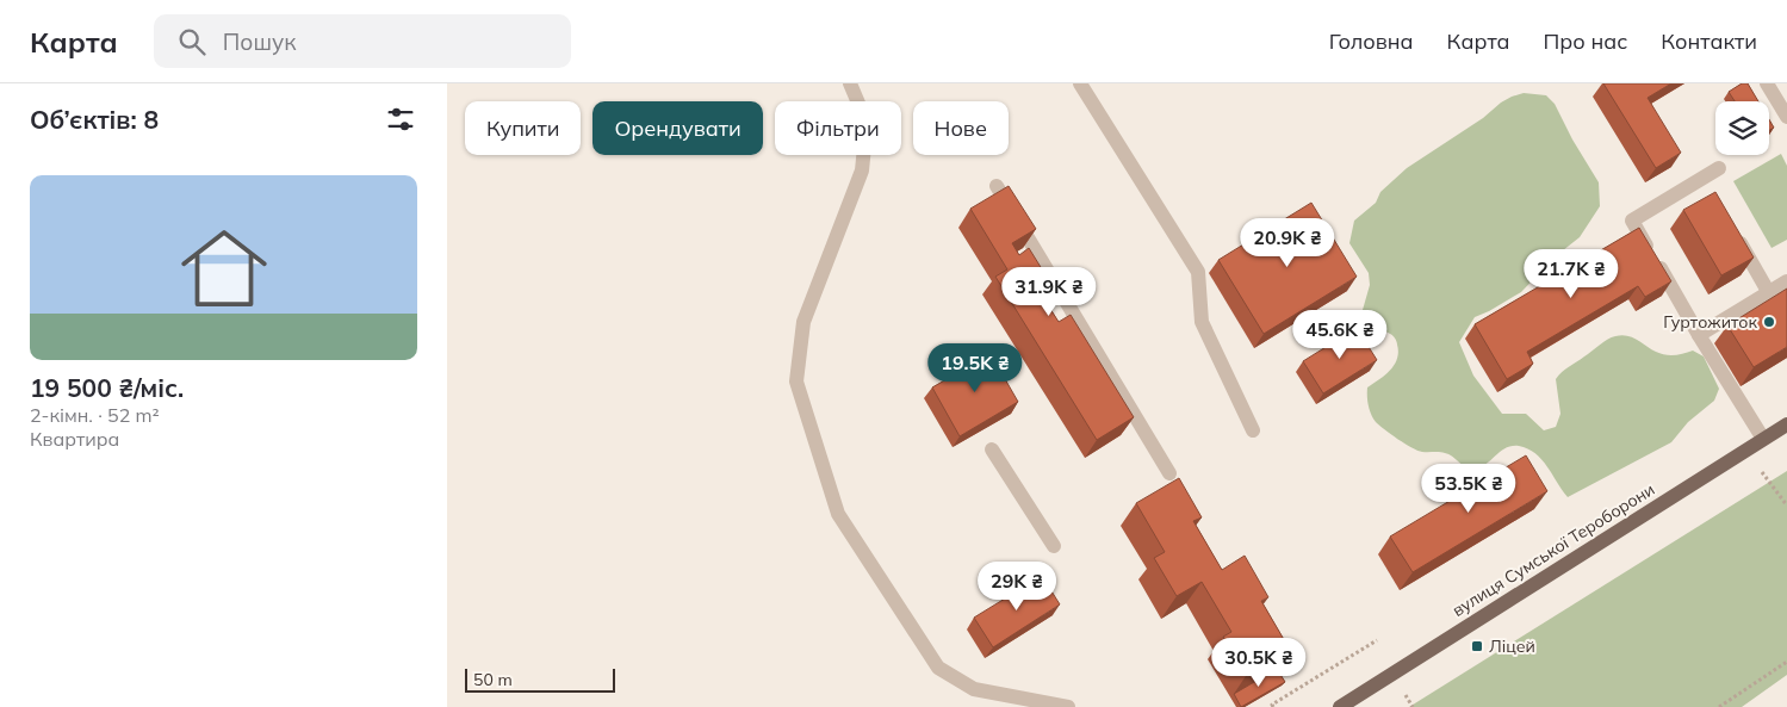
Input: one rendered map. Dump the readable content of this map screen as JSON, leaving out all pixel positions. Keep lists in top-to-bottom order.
{
  "streets": {
    "main road": ["вулиця Сумської Тероборони"]
  },
  "places": {
    "other": ["Гуртожиток"],
    "transit": ["Ліцей"]
  },
  "scale_bar": "50 m",
  "page": {
    "header": "Карта",
    "search": "Пошук",
    "nav": [
      "Головна",
      "Карта",
      "Про нас",
      "Контакти"
    ],
    "heading": "Об’єктів: 8",
    "chip": [
      "Купити",
      "Орендувати",
      "Фільтри",
      "Нове"
    ],
    "list": [
      {
        "name": "19 500 ₴/міс.",
        "note": "2-кімн. · 52 m² · Квартира"
      }
    ],
    "price": [
      "20.9K ₴",
      "21.7K ₴",
      "31.9K ₴",
      "45.6K ₴",
      "19.5K ₴",
      "53.5K ₴",
      "29K ₴",
      "30.5K ₴"
    ],
    "scale": "50 m"
  }
}
